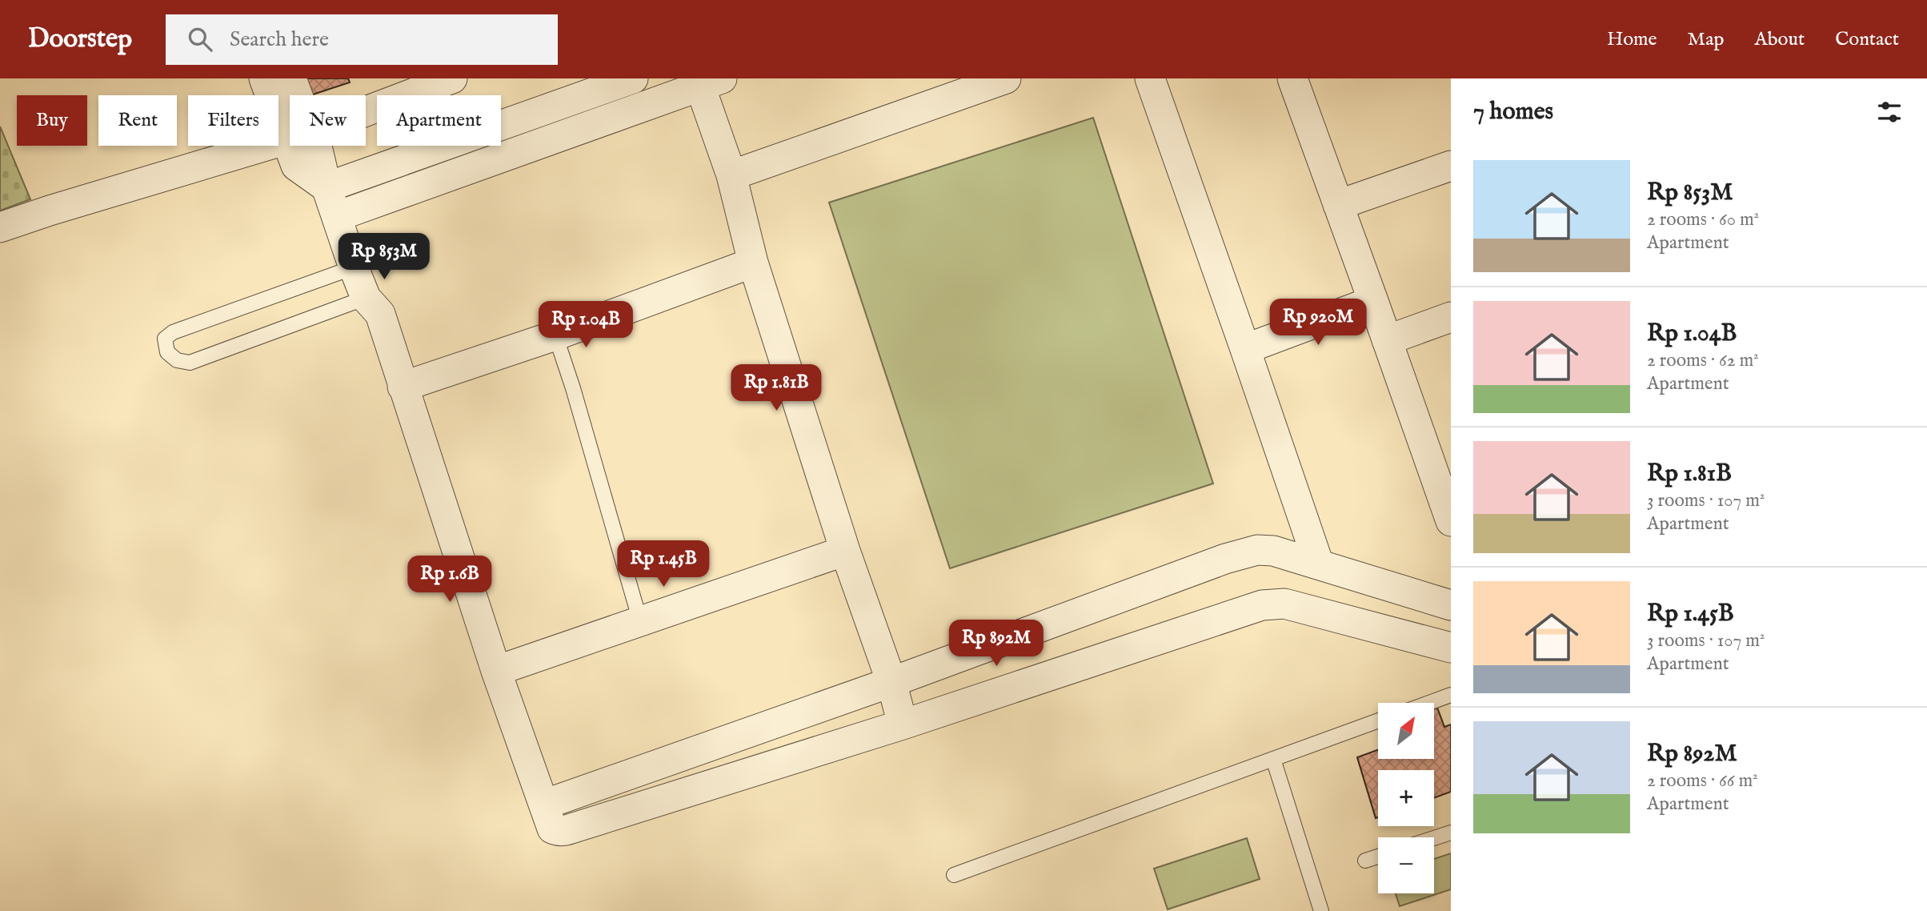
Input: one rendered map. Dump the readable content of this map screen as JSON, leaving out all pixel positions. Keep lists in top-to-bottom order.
{
  "north": "top right",
  "page": {
    "header": "Doorstep",
    "search": "Search here",
    "nav": [
      "Home",
      "Map",
      "About",
      "Contact"
    ],
    "heading": "7 homes",
    "chip": [
      "Buy",
      "Rent",
      "Filters",
      "New",
      "Apartment"
    ],
    "list": [
      {
        "name": "Rp 853M",
        "note": "2 rooms · 60 m² · Apartment"
      },
      {
        "name": "Rp 1.04B",
        "note": "2 rooms · 62 m² · Apartment"
      },
      {
        "name": "Rp 1.81B",
        "note": "3 rooms · 107 m² · Apartment"
      },
      {
        "name": "Rp 1.45B",
        "note": "3 rooms · 107 m² · Apartment"
      },
      {
        "name": "Rp 892M",
        "note": "2 rooms · 66 m² · Apartment"
      }
    ],
    "price": [
      "Rp 853M",
      "Rp 920M",
      "Rp 1.04B",
      "Rp 1.81B",
      "Rp 1.45B",
      "Rp 1.6B",
      "Rp 892M"
    ],
    "map_buttons": ["+", "−"]
  }
}
